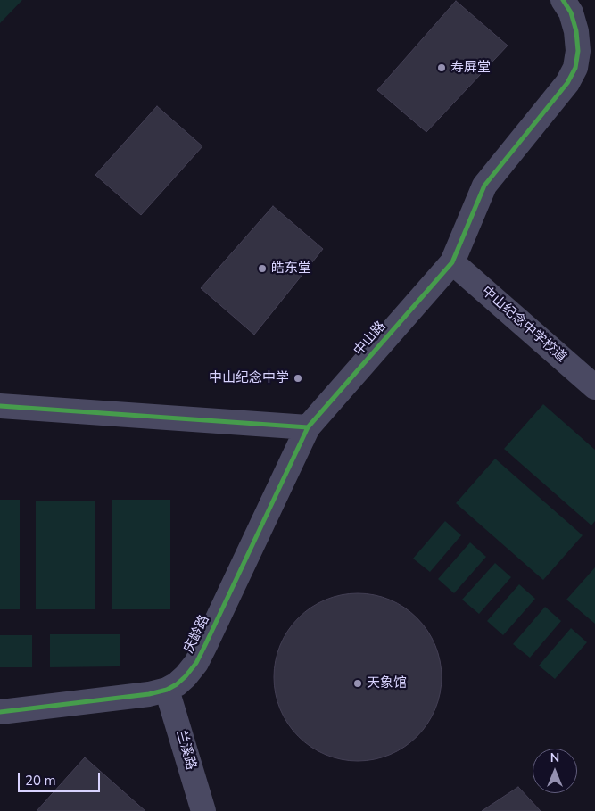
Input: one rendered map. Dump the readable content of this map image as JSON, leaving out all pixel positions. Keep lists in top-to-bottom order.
{
  "streets": {
    "street": [
      "中山纪念中学校道",
      "中山路",
      "庆龄路",
      "兰溪路"
    ]
  },
  "crossings": [
    ["中山纪念中学校道", "中山路"],
    ["中山路", "庆龄路"],
    ["庆龄路", "兰溪路"]
  ],
  "places": [
    "寿屏堂",
    "皓东堂",
    "中山纪念中学",
    "天象馆"
  ],
  "scale_bar": "20 m",
  "north": "top"
}
